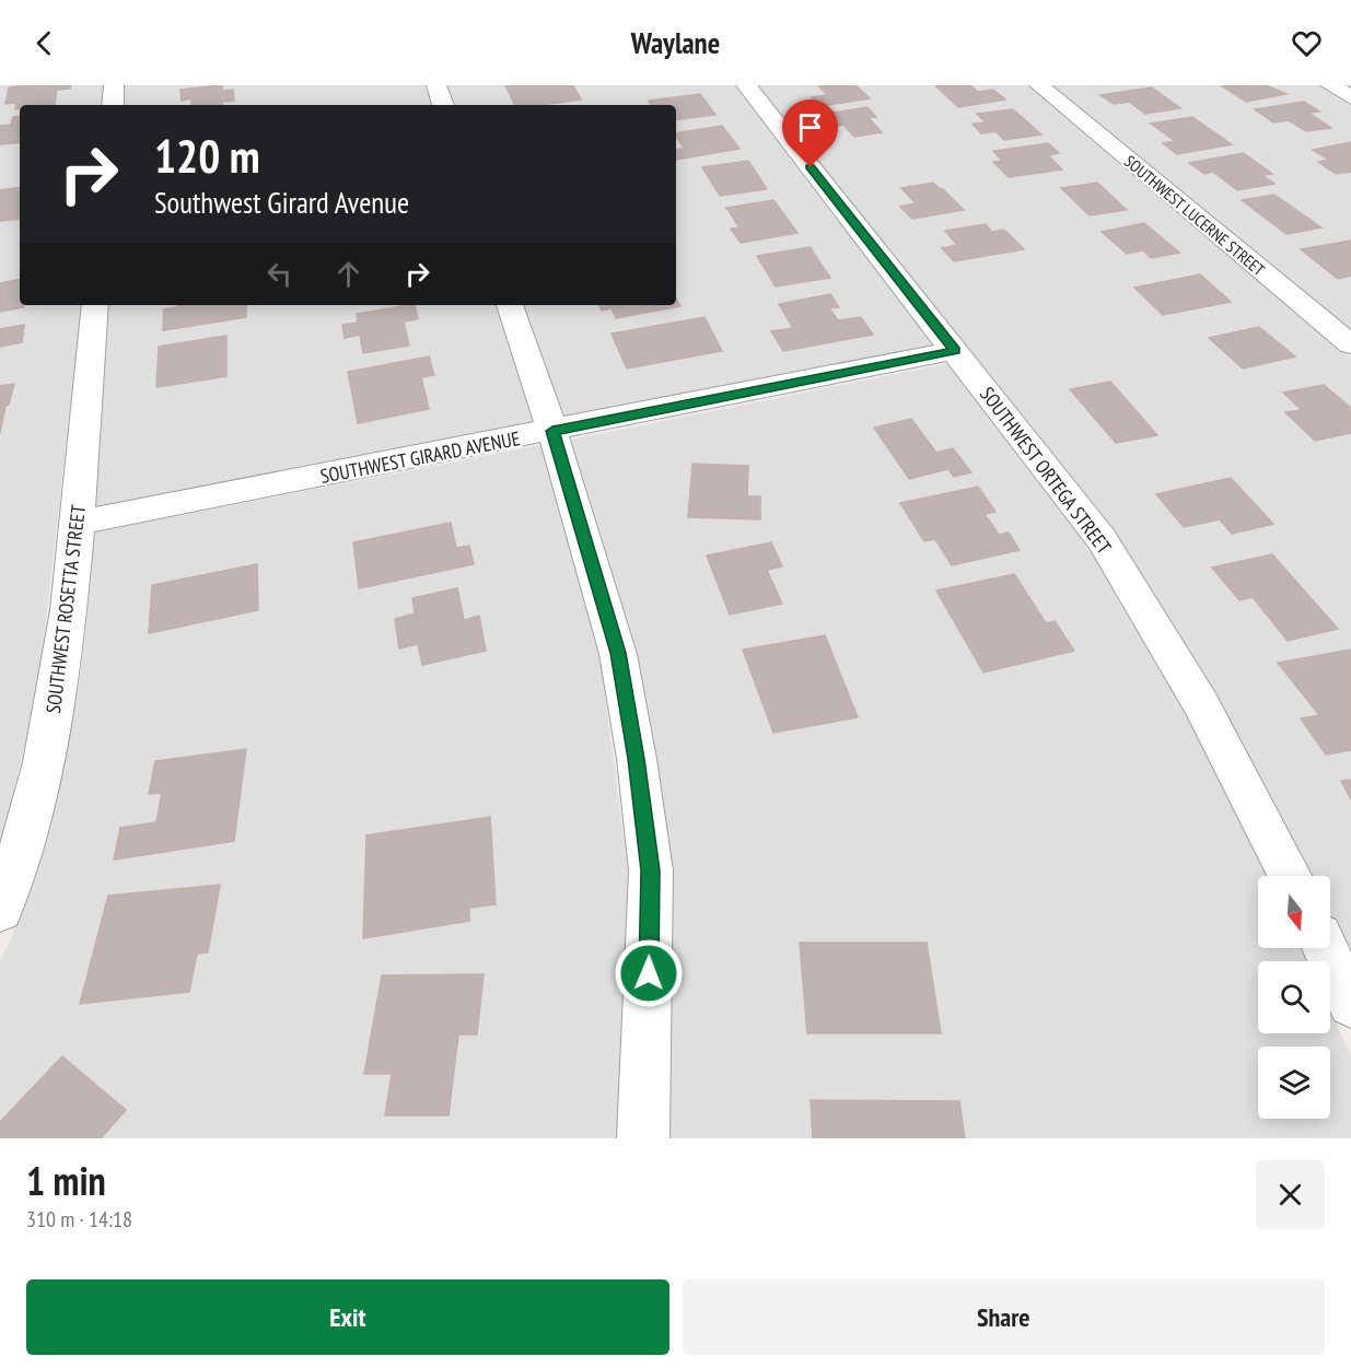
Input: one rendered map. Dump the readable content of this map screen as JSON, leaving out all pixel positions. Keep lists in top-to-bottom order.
{
  "streets": {
    "street": [
      "SOUTHWEST LUCERNE STREET",
      "SOUTHWEST GIRARD AVENUE",
      "SOUTHWEST ORTEGA STREET",
      "SOUTHWEST ROSETTA STREET"
    ]
  },
  "crossings": [
    ["SOUTHWEST GIRARD AVENUE", "SOUTHWEST ORTEGA STREET"],
    ["SOUTHWEST GIRARD AVENUE", "SOUTHWEST ROSETTA STREET"]
  ],
  "north": "bottom",
  "page": {
    "header": "Waylane",
    "turn": ["120 m", "Southwest Girard Avenue"],
    "heading": ["1 min", "310 m · 14:18"],
    "buttons": ["Exit", "Share"]
  }
}
